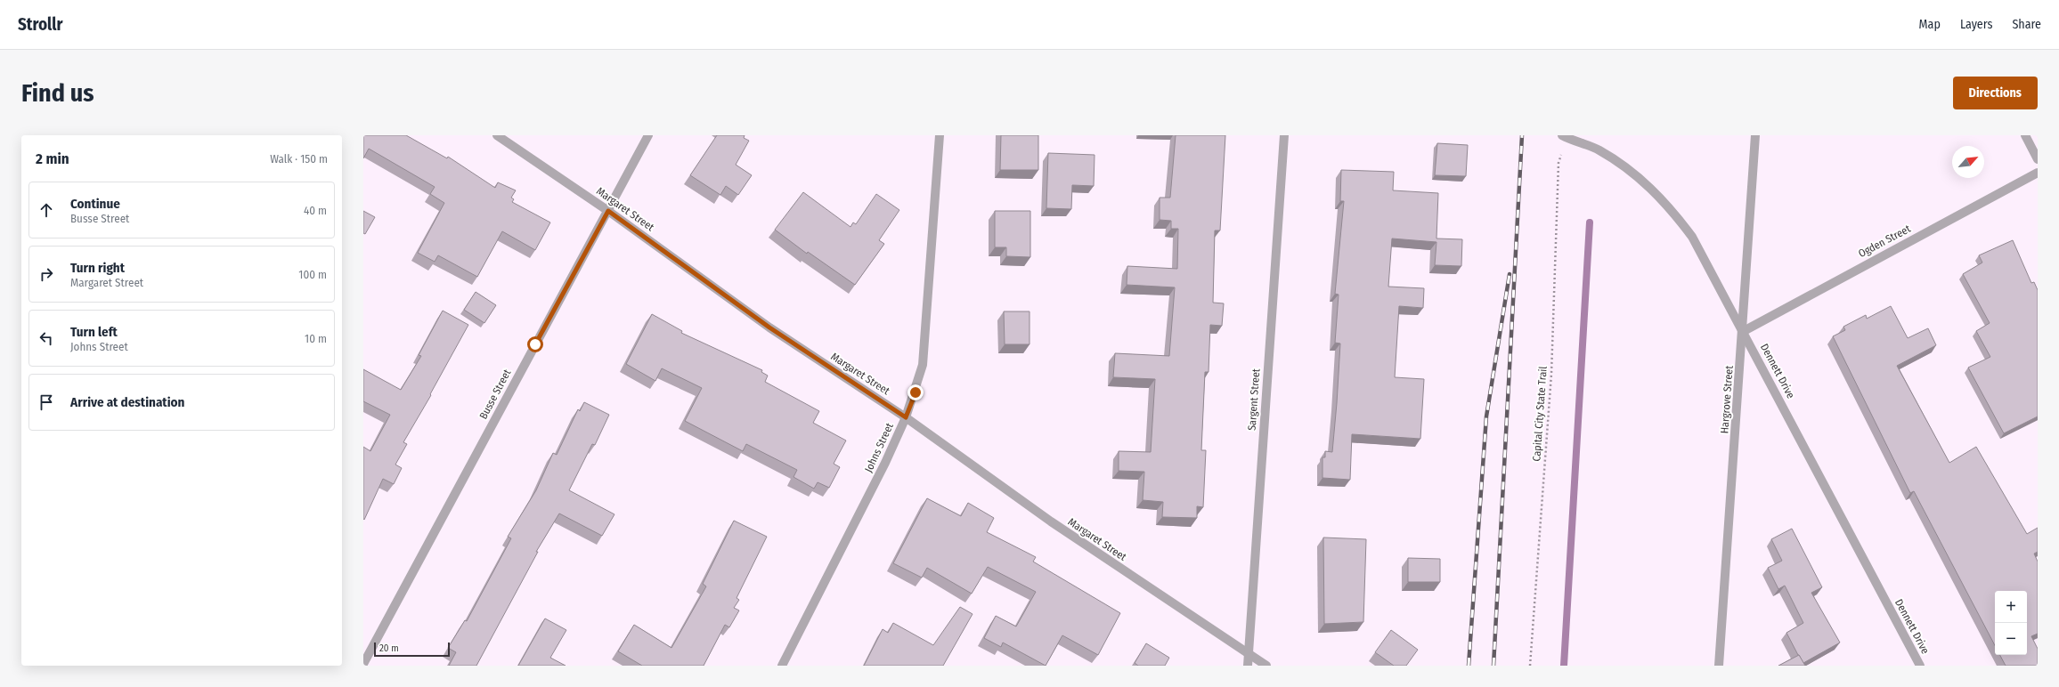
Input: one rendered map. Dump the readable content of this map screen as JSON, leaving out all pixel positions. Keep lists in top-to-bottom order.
{
  "streets": {
    "street": [
      "Margaret Street",
      "Ogden Street",
      "Dennett Drive",
      "Busse Street",
      "Sargent Street",
      "Hargrove Street",
      "Johns Street"
    ],
    "path": ["Capital City State Trail"]
  },
  "crossings": [
    ["Margaret Street", "Busse Street"],
    ["Margaret Street", "Sargent Street"],
    ["Margaret Street", "Johns Street"],
    ["Ogden Street", "Dennett Drive"],
    ["Ogden Street", "Hargrove Street"],
    ["Dennett Drive", "Hargrove Street"]
  ],
  "scale_bar": "20 m",
  "north": "top right",
  "page": {
    "header": "Strollr",
    "nav": ["Map", "Layers", "Share"],
    "buttons": "Directions",
    "title": "Find us",
    "heading": ["2 min", "Walk · 150 m"],
    "list": [
      ["Continue", "Busse Street", "40 m"],
      ["Turn right", "Margaret Street", "100 m"],
      ["Turn left", "Johns Street", "10 m"],
      "Arrive at destination"
    ],
    "map_buttons": ["+", "−"],
    "scale": "20 m"
  }
}
